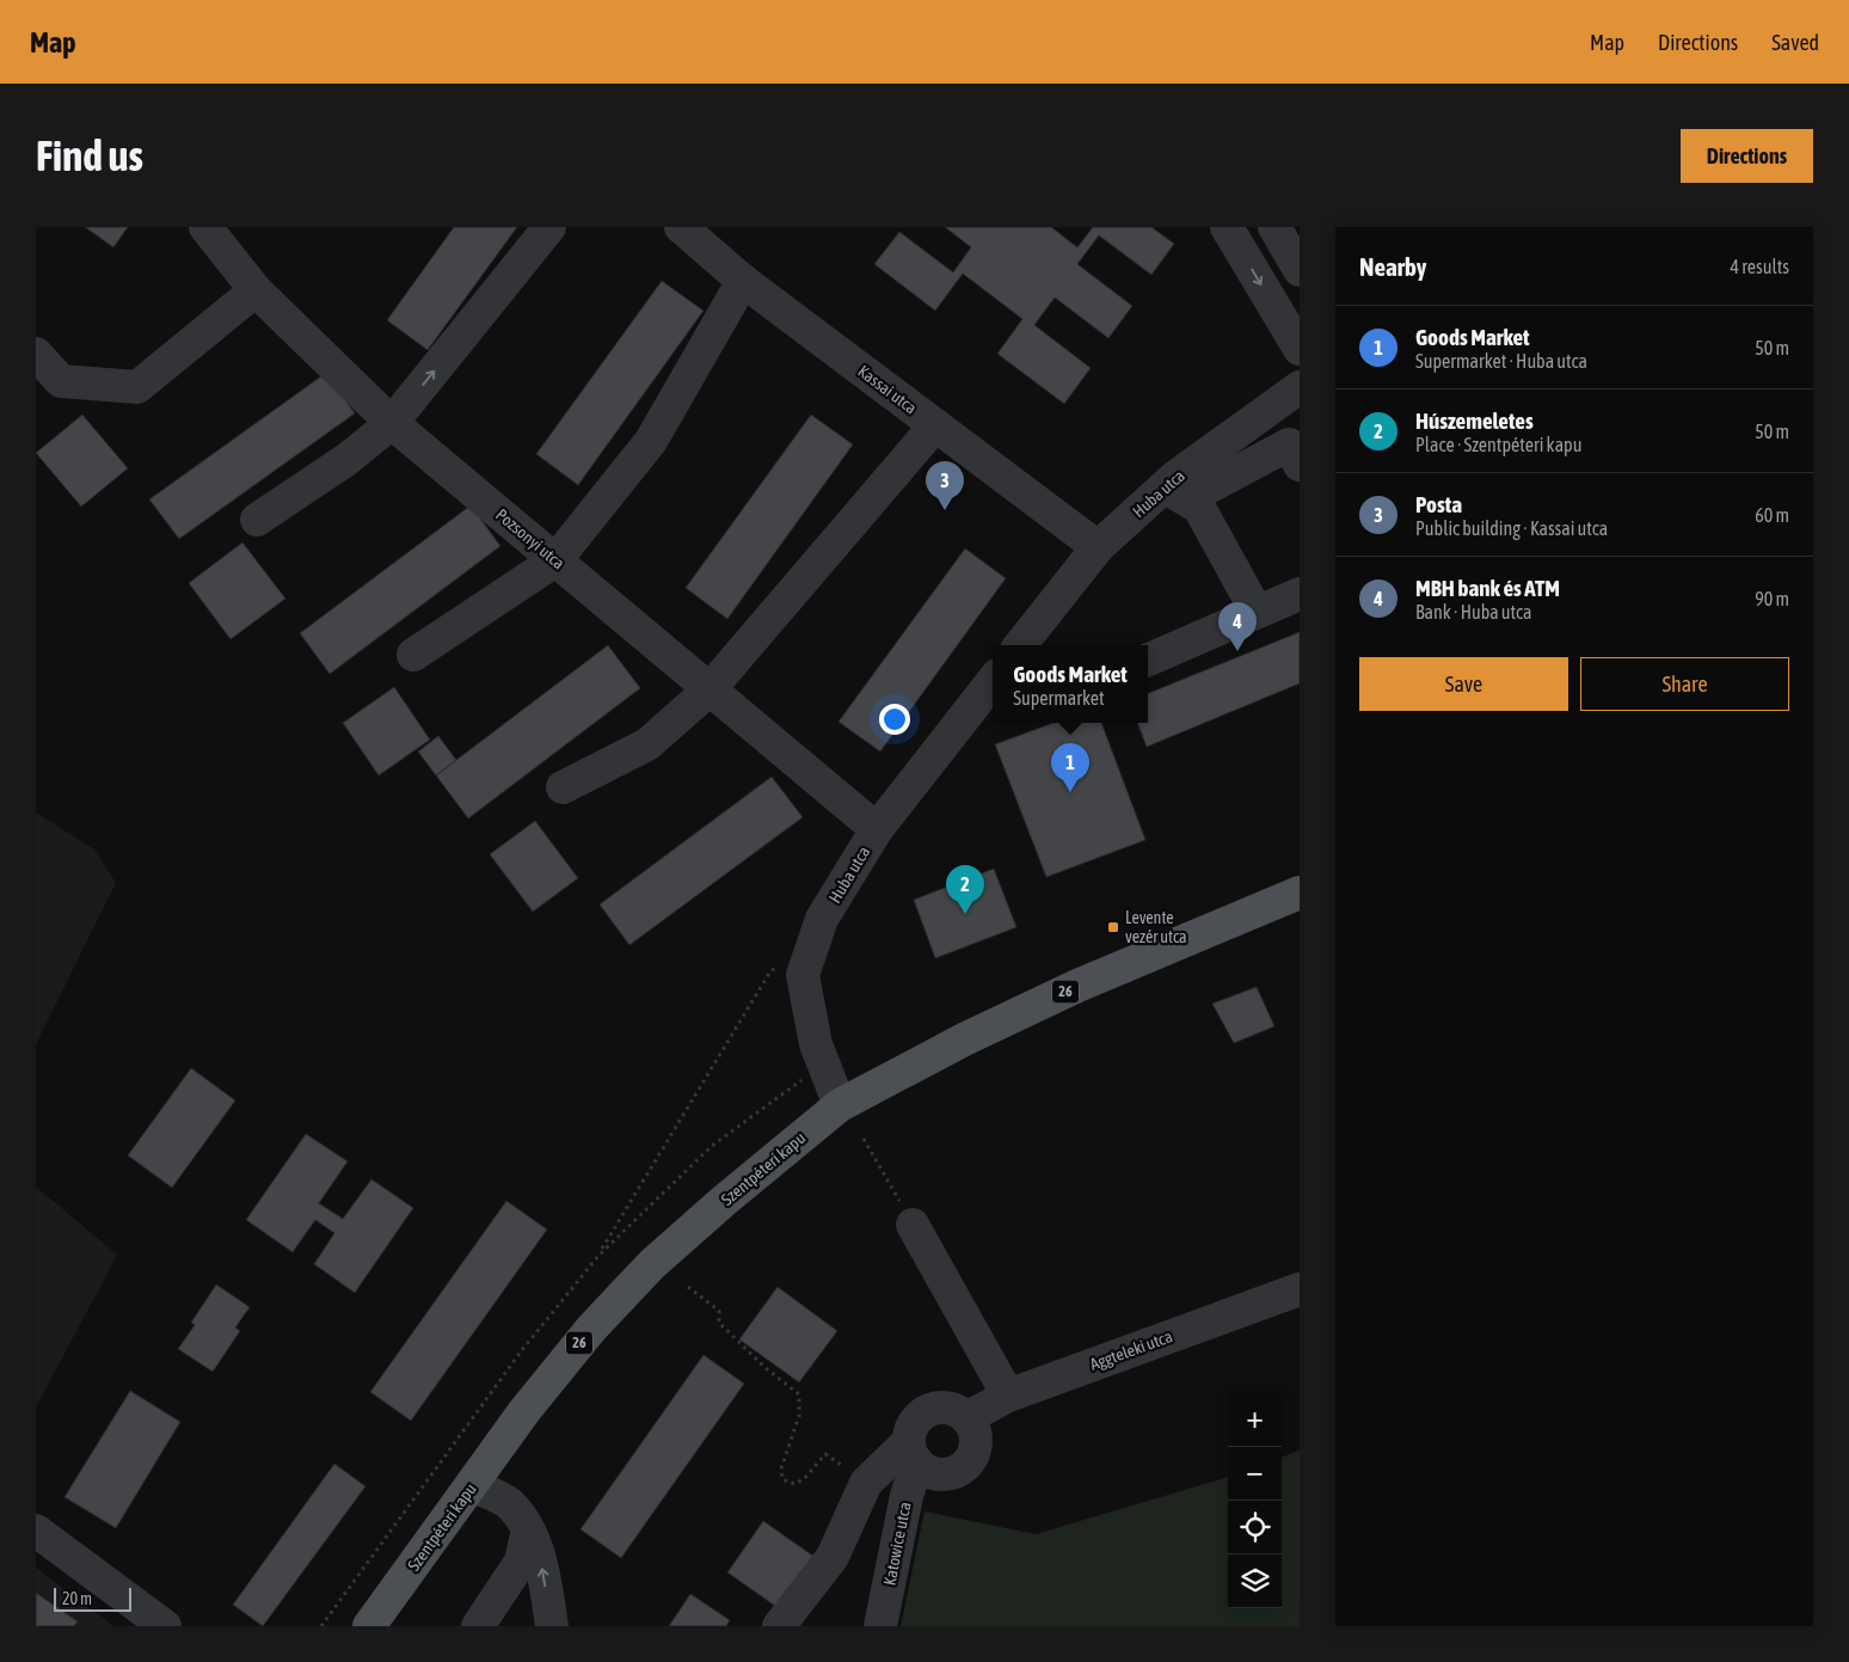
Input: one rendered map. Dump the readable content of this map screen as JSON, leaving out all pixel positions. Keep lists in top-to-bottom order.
{
  "streets": {
    "main road": ["26", "Szentpéteri kapu"],
    "street": [
      "Kassai utca",
      "Huba utca",
      "Pozsonyi utca",
      "Aggteleki utca",
      "Katowice utca"
    ]
  },
  "crossings": [
    ["Kassai utca", "Huba utca"],
    ["Huba utca", "Pozsonyi utca"],
    ["Huba utca", "Szentpéteri kapu"],
    ["Aggteleki utca", "Katowice utca"]
  ],
  "places": {
    "transit": ["Levente vezér utca"]
  },
  "scale_bar": "20 m",
  "page": {
    "header": "Map",
    "nav": ["Map", "Directions", "Saved"],
    "buttons": [
      "Directions",
      ["Save", "Share"]
    ],
    "title": "Find us",
    "heading": ["Nearby", "4 results"],
    "list": [
      {
        "mark": "1",
        "name": "Goods Market",
        "note": "Supermarket · Huba utca",
        "value": "50 m"
      },
      {
        "mark": "2",
        "name": "Húszemeletes",
        "note": "Place · Szentpéteri kapu",
        "value": "50 m"
      },
      {
        "mark": "3",
        "name": "Posta",
        "note": "Public building · Kassai utca",
        "value": "60 m"
      },
      {
        "mark": "4",
        "name": "MBH bank és ATM",
        "note": "Bank · Huba utca",
        "value": "90 m"
      }
    ],
    "pins": [
      "3",
      "4",
      "1",
      "2"
    ],
    "popup": ["Goods Market", "Supermarket"],
    "map_buttons": ["+", "−"],
    "scale": "20 m"
  }
}
